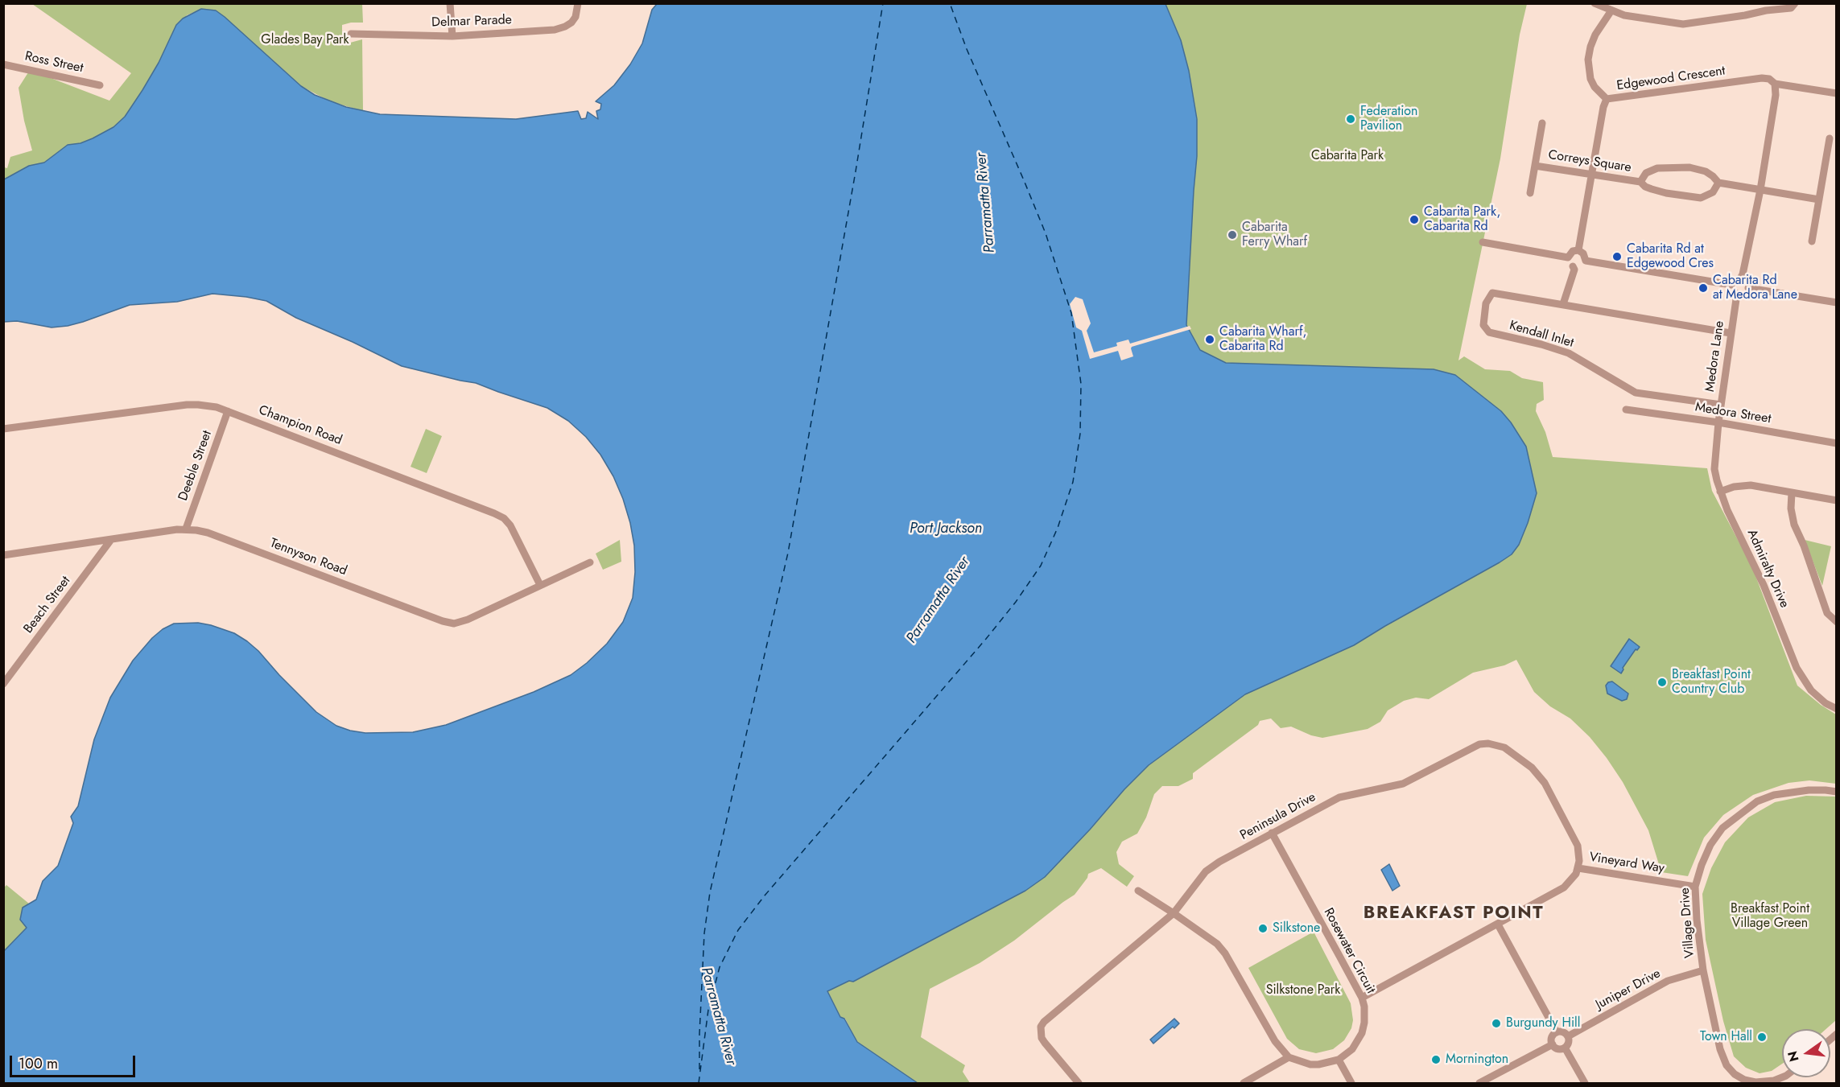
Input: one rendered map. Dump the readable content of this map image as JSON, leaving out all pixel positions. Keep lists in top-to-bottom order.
{
  "streets": {
    "street": [
      "Delmar Parade",
      "Ross Street",
      "Edgewood Crescent",
      "Correys Square",
      "Kendall Inlet",
      "Medora Lane",
      "Medora Street",
      "Champion Road",
      "Deeble Street",
      "Tennyson Road",
      "Admiralty Drive",
      "Beach Street",
      "Peninsula Drive",
      "Vineyard Way",
      "Village Drive",
      "Rosewater Circuit",
      "Juniper Drive"
    ]
  },
  "crossings": [
    ["Edgewood Crescent", "Correys Square"],
    ["Kendall Inlet", "Medora Lane"],
    ["Medora Lane", "Medora Street"],
    ["Medora Lane", "Admiralty Drive"],
    ["Medora Street", "Admiralty Drive"],
    ["Champion Road", "Deeble Street"],
    ["Champion Road", "Tennyson Road"],
    ["Deeble Street", "Tennyson Road"],
    ["Tennyson Road", "Beach Street"],
    ["Peninsula Drive", "Vineyard Way"],
    ["Peninsula Drive", "Rosewater Circuit"],
    ["Vineyard Way", "Village Drive"],
    ["Vineyard Way", "Rosewater Circuit"],
    ["Village Drive", "Juniper Drive"]
  ],
  "districts": ["BREAKFAST POINT"],
  "water": ["Parramatta River", "Port Jackson"],
  "parks": [
    "Glades Bay Park",
    "Cabarita Park",
    "Breakfast Point Village Green",
    "Silkstone Park"
  ],
  "places": [
    "Federation Pavilion",
    "Cabarita Park, Cabarita Rd",
    "Cabarita Ferry Wharf",
    "Cabarita Rd at Edgewood Cres",
    "Cabarita Rd at Medora Lane",
    "Cabarita Wharf, Cabarita Rd",
    "Breakfast Point Country Club",
    "Silkstone",
    "Burgundy Hill",
    "Town Hall",
    "Mornington"
  ],
  "scale_bar": "100 m",
  "north": "left"
}
